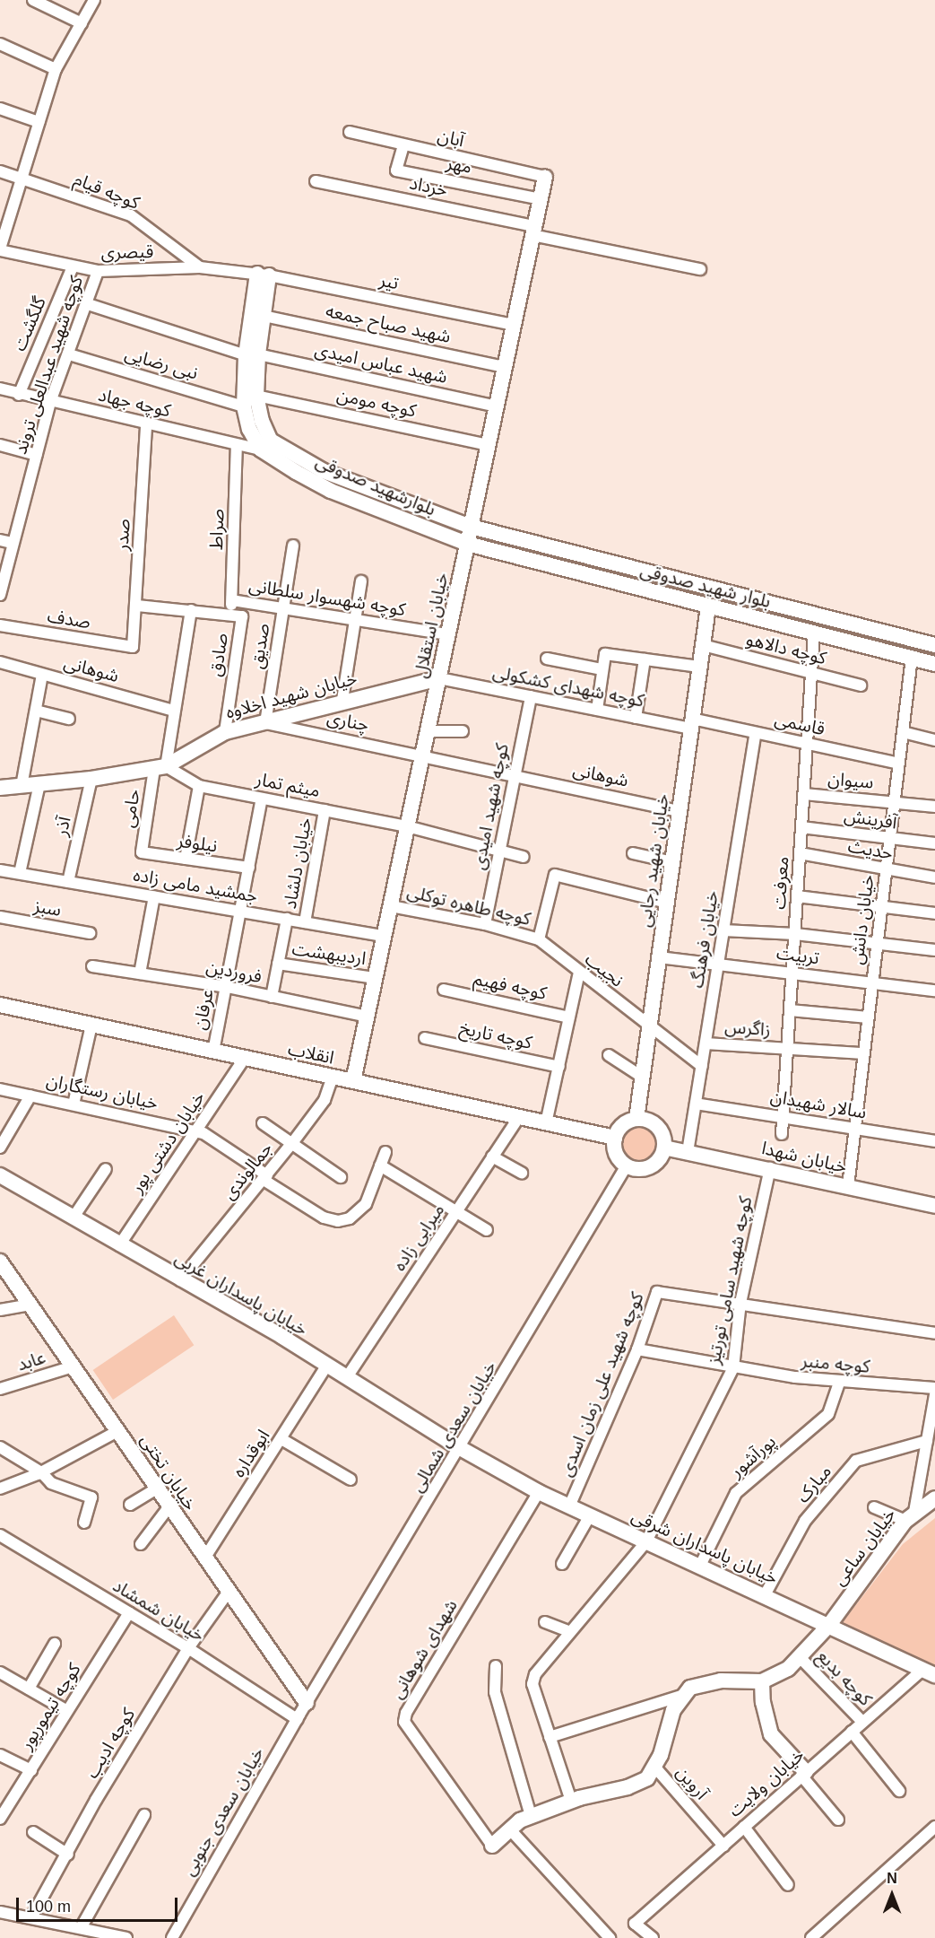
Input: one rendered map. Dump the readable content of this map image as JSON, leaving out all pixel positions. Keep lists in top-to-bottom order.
{
  "streets": {
    "street": [
      "آبان",
      "مهر",
      "خرداد",
      "کوچه قیام",
      "قیصری",
      "تیر",
      "گلگشت",
      "شهید صباح جمعه",
      "نبی رضایی",
      "شهید عباس امیدی",
      "کوچه شهید عبدالعلی تروند",
      "کوچه جهاد",
      "کوچه مومن",
      "بلوارشهید صدوقی",
      "صراط",
      "صدر",
      "بلوار شهید صدوقی",
      "کوچه شهسوار سلطانی",
      "صدف",
      "خیابان استقلال",
      "صدیق",
      "کوچه دالاهو",
      "صادق",
      "شوهانی",
      "کوچه شهدای کشکولی",
      "خیابان شهید اخلاوه",
      "چناری",
      "قاسمی",
      "سیوان",
      "میثم تمار",
      "کوچه شهید امیدی",
      "حامی",
      "آفرینش",
      "آذر",
      "نیلوفر",
      "حدیث",
      "خیابان شهید رجایی",
      "خیابان دلشاد",
      "معرفت",
      "جمشید مامی زاده",
      "کوچه طاهره توکلی",
      "سبز",
      "خیابان دانش",
      "خیابان فرهنگ",
      "اردیبهشت",
      "تربیت",
      "نجیب",
      "فروردین",
      "کوچه فهیم",
      "عرفان",
      "زاگرس",
      "کوچه تاریخ",
      "انقلاب",
      "خیابان رستگاران",
      "سالار شهیدان",
      "خیابان دشتی پور",
      "خیابان شهدا",
      "جمالوندی",
      "میرابی زاده",
      "کوچه شهید سامی تورتیز",
      "خیابان پاسداران غربی",
      "عابد",
      "کوچه منبر",
      "کوچه شهید علی زمان اسدی",
      "خیابان سعدی شمالی",
      "ابوقداره",
      "پورآشور",
      "خیابان تختی",
      "مبارک",
      "خیابان پاسداران شرقی",
      "خیابان ساعی",
      "خیابان شمشاد",
      "شهدای شوهانی",
      "کوچه بدیع",
      "کوچه تیمورپور",
      "کوچه ادیب",
      "آروین",
      "خیابان ولایت",
      "خیابان سعدی جنوبی"
    ]
  },
  "crossings": [
    ["آبان", "مهر"],
    ["آبان", "خیابان استقلال"],
    ["مهر", "خیابان استقلال"],
    ["خرداد", "خیابان استقلال"],
    ["کوچه قیام", "قیصری"],
    ["قیصری", "تیر"],
    ["قیصری", "گلگشت"],
    ["قیصری", "کوچه شهید عبدالعلی تروند"],
    ["تیر", "خیابان استقلال"],
    ["گلگشت", "کوچه جهاد"],
    ["شهید صباح جمعه", "خیابان استقلال"],
    ["نبی رضایی", "کوچه شهید عبدالعلی تروند"],
    ["شهید عباس امیدی", "کوچه شهید عبدالعلی تروند"],
    ["شهید عباس امیدی", "خیابان استقلال"],
    ["کوچه شهید عبدالعلی تروند", "کوچه جهاد"],
    ["کوچه جهاد", "بلوارشهید صدوقی"],
    ["کوچه جهاد", "صراط"],
    ["کوچه جهاد", "صدر"],
    ["کوچه مومن", "خیابان استقلال"],
    ["بلوارشهید صدوقی", "بلوار شهید صدوقی"],
    ["بلوارشهید صدوقی", "خیابان استقلال"],
    ["صراط", "کوچه شهسوار سلطانی"],
    ["صراط", "صادق"],
    ["صدر", "کوچه شهسوار سلطانی"],
    ["صدر", "صدف"],
    ["بلوار شهید صدوقی", "خیابان استقلال"],
    ["بلوار شهید صدوقی", "خیابان شهید رجایی"],
    ["بلوار شهید صدوقی", "معرفت"],
    ["بلوار شهید صدوقی", "خیابان دانش"],
    ["کوچه شهسوار سلطانی", "خیابان استقلال"],
    ["کوچه شهسوار سلطانی", "صدیق"],
    ["کوچه شهسوار سلطانی", "صادق"],
    ["کوچه شهسوار سلطانی", "حامی"],
    ["خیابان استقلال", "کوچه شهدای کشکولی"],
    ["خیابان استقلال", "خیابان شهید اخلاوه"],
    ["خیابان استقلال", "چناری"],
    ["خیابان استقلال", "میثم تمار"],
    ["خیابان استقلال", "جمشید مامی زاده"],
    ["خیابان استقلال", "کوچه طاهره توکلی"],
    ["خیابان استقلال", "اردیبهشت"],
    ["خیابان استقلال", "فروردین"],
    ["خیابان استقلال", "انقلاب"],
    ["صدیق", "خیابان شهید اخلاوه"],
    ["صدیق", "چناری"],
    ["کوچه دالاهو", "خیابان شهید رجایی"],
    ["کوچه دالاهو", "معرفت"],
    ["صادق", "خیابان شهید اخلاوه"],
    ["شوهانی", "چناری"],
    ["شوهانی", "کوچه شهید امیدی"],
    ["شوهانی", "حامی"],
    ["شوهانی", "خیابان شهید رجایی"],
    ["کوچه شهدای کشکولی", "خیابان شهید اخلاوه"],
    ["کوچه شهدای کشکولی", "قاسمی"],
    ["کوچه شهدای کشکولی", "کوچه شهید امیدی"],
    ["کوچه شهدای کشکولی", "خیابان شهید رجایی"],
    ["خیابان شهید اخلاوه", "چناری"],
    ["خیابان شهید اخلاوه", "میثم تمار"],
    ["خیابان شهید اخلاوه", "حامی"],
    ["خیابان شهید اخلاوه", "آذر"],
    ["چناری", "کوچه شهید امیدی"],
    ["قاسمی", "خیابان شهید رجایی"],
    ["قاسمی", "معرفت"],
    ["قاسمی", "خیابان دانش"],
    ["قاسمی", "خیابان فرهنگ"],
    ["سیوان", "معرفت"],
    ["سیوان", "خیابان دانش"],
    ["میثم تمار", "کوچه شهید امیدی"],
    ["میثم تمار", "حامی"],
    ["میثم تمار", "خیابان دلشاد"],
    ["میثم تمار", "عرفان"],
    ["کوچه شهید امیدی", "کوچه طاهره توکلی"],
    ["حامی", "نیلوفر"],
    ["آفرینش", "معرفت"],
    ["آفرینش", "خیابان دانش"],
    ["آذر", "جمشید مامی زاده"],
    ["نیلوفر", "عرفان"],
    ["حدیث", "معرفت"],
    ["حدیث", "خیابان دانش"],
    ["خیابان شهید رجایی", "تربیت"],
    ["خیابان شهید رجایی", "نجیب"],
    ["خیابان شهید رجایی", "انقلاب"],
    ["خیابان شهید رجایی", "خیابان شهدا"],
    ["خیابان شهید رجایی", "خیابان سعدی شمالی"],
    ["خیابان دلشاد", "جمشید مامی زاده"],
    ["معرفت", "تربیت"],
    ["معرفت", "زاگرس"],
    ["معرفت", "سالار شهیدان"],
    ["جمشید مامی زاده", "عرفان"],
    ["کوچه طاهره توکلی", "نجیب"],
    ["خیابان دانش", "تربیت"],
    ["خیابان دانش", "زاگرس"],
    ["خیابان دانش", "سالار شهیدان"],
    ["خیابان دانش", "خیابان شهدا"],
    ["خیابان فرهنگ", "تربیت"],
    ["خیابان فرهنگ", "نجیب"],
    ["خیابان فرهنگ", "زاگرس"],
    ["خیابان فرهنگ", "سالار شهیدان"],
    ["خیابان فرهنگ", "خیابان شهدا"],
    ["فروردین", "عرفان"],
    ["عرفان", "انقلاب"],
    ["انقلاب", "خیابان دشتی پور"],
    ["انقلاب", "خیابان شهدا"],
    ["انقلاب", "جمالوندی"],
    ["انقلاب", "میرابی زاده"],
    ["انقلاب", "خیابان سعدی شمالی"],
    ["خیابان رستگاران", "خیابان دشتی پور"],
    ["خیابان رستگاران", "جمالوندی"],
    ["خیابان دشتی پور", "خیابان پاسداران غربی"],
    ["خیابان شهدا", "کوچه شهید سامی تورتیز"],
    ["خیابان شهدا", "خیابان سعدی شمالی"],
    ["جمالوندی", "خیابان پاسداران غربی"],
    ["میرابی زاده", "خیابان پاسداران غربی"],
    ["کوچه شهید سامی تورتیز", "کوچه منبر"],
    ["کوچه شهید سامی تورتیز", "کوچه شهید علی زمان اسدی"],
    ["کوچه شهید سامی تورتیز", "خیابان پاسداران شرقی"],
    ["خیابان پاسداران غربی", "خیابان سعدی شمالی"],
    ["خیابان پاسداران غربی", "ابوقداره"],
    ["خیابان پاسداران غربی", "خیابان پاسداران شرقی"],
    ["عابد", "خیابان تختی"],
    ["کوچه منبر", "کوچه شهید علی زمان اسدی"],
    ["کوچه منبر", "پورآشور"],
    ["کوچه شهید علی زمان اسدی", "خیابان پاسداران شرقی"],
    ["خیابان سعدی شمالی", "خیابان تختی"],
    ["خیابان سعدی شمالی", "خیابان پاسداران شرقی"],
    ["خیابان سعدی شمالی", "خیابان سعدی جنوبی"],
    ["ابوقداره", "خیابان تختی"],
    ["پورآشور", "خیابان پاسداران شرقی"],
    ["خیابان تختی", "کوچه ادیب"],
    ["خیابان تختی", "خیابان سعدی جنوبی"],
    ["مبارک", "خیابان پاسداران شرقی"],
    ["خیابان پاسداران شرقی", "خیابان ساعی"],
    ["خیابان پاسداران شرقی", "شهدای شوهانی"],
    ["خیابان پاسداران شرقی", "خیابان ولایت"],
    ["خیابان ساعی", "کوچه بدیع"],
    ["خیابان شمشاد", "کوچه تیمورپور"],
    ["خیابان شمشاد", "کوچه ادیب"],
    ["خیابان شمشاد", "خیابان سعدی جنوبی"],
    ["کوچه بدیع", "خیابان ولایت"],
    ["آروین", "خیابان ولایت"]
  ],
  "scale_bar": "100 m",
  "north": "top"
}
